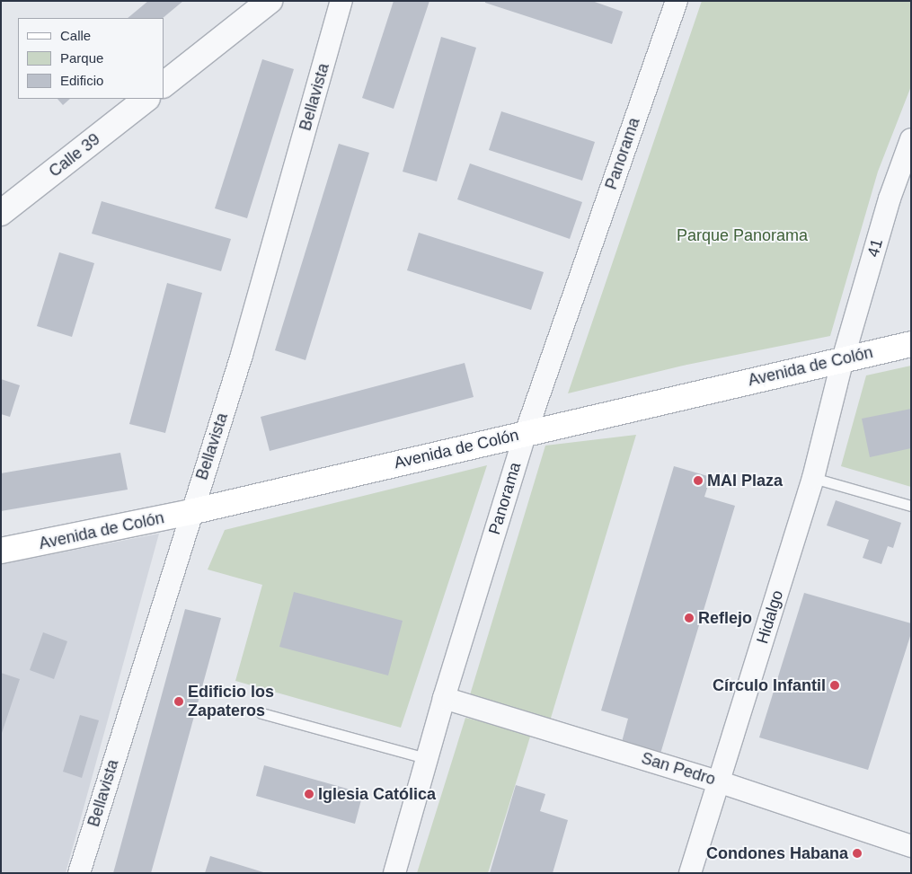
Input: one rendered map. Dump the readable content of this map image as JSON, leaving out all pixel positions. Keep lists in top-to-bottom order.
{
  "streets": {
    "main road": ["Avenida de Colón"],
    "street": [
      "Bellavista",
      "Panorama",
      "Calle 39",
      "41",
      "Hidalgo",
      "San Pedro"
    ]
  },
  "crossings": [
    ["Bellavista", "Avenida de Colón"],
    ["Panorama", "Avenida de Colón"],
    ["Panorama", "San Pedro"],
    ["41", "Avenida de Colón"],
    ["41", "Hidalgo"],
    ["Avenida de Colón", "Hidalgo"],
    ["Hidalgo", "San Pedro"]
  ],
  "parks": ["Parque Panorama"],
  "places": [
    "MAI Plaza",
    "Reflejo",
    "Círculo Infantil",
    "Edificio los Zapateros",
    "Iglesia Católica",
    "Condones Habana"
  ],
  "legend": ["Calle", "Parque", "Edificio"]
}
